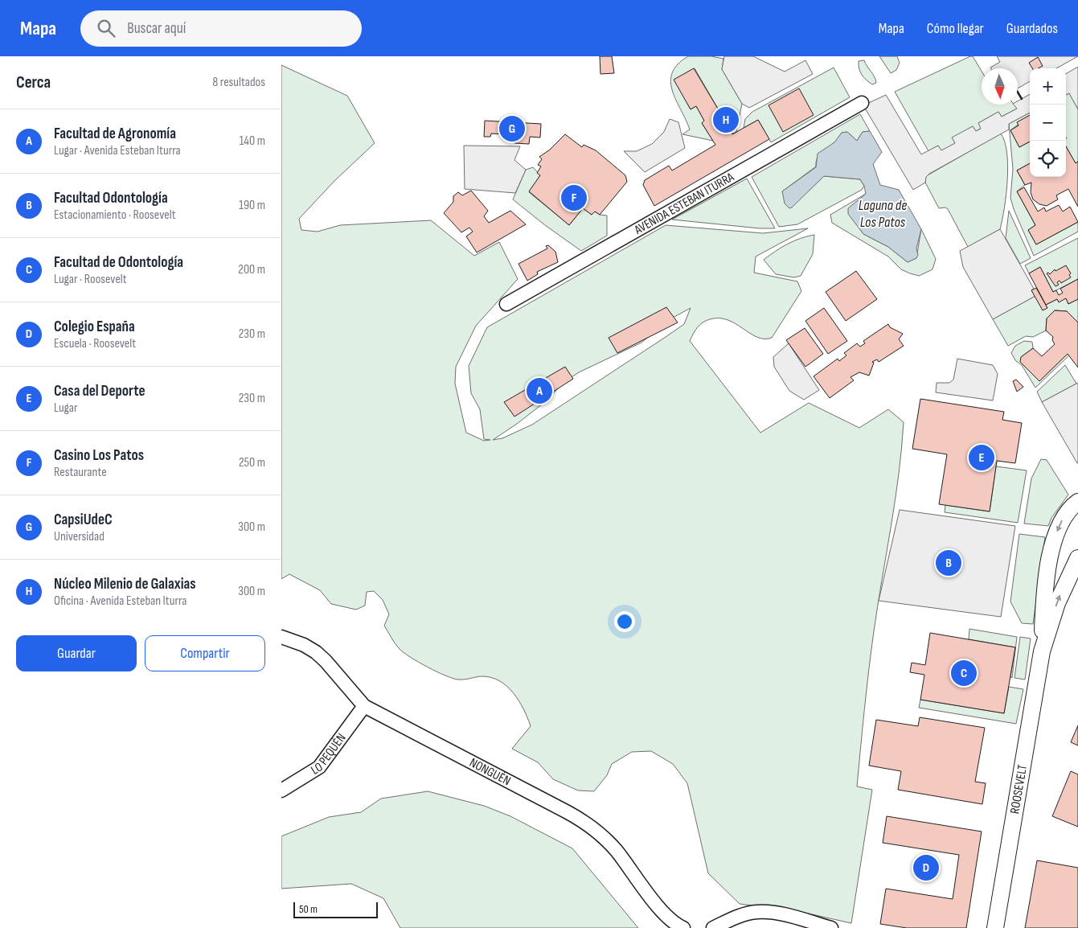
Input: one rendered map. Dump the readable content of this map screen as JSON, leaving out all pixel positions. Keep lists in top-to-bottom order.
{
  "streets": {
    "main road": ["ROOSEVELT"],
    "street": ["AVENIDA ESTEBAN ITURRA", "LO PEQUÉN", "NONGUÉN"]
  },
  "crossings": [
    ["LO PEQUÉN", "NONGUÉN"]
  ],
  "water": ["Laguna de Los Patos"],
  "scale_bar": "50 m",
  "north": "bottom",
  "page": {
    "header": "Mapa",
    "search": "Buscar aquí",
    "nav": ["Mapa", "Cómo llegar", "Guardados"],
    "heading": ["Cerca", "8 resultados"],
    "map_buttons": ["+", "−"],
    "pins": [
      "H",
      "G",
      "F",
      "A",
      "E",
      "B",
      "C",
      "D"
    ],
    "list": [
      {
        "mark": "A",
        "name": "Facultad de Agronomía",
        "note": "Lugar · Avenida Esteban Iturra",
        "value": "140 m"
      },
      {
        "mark": "B",
        "name": "Facultad Odontología",
        "note": "Estacionamiento · Roosevelt",
        "value": "190 m"
      },
      {
        "mark": "C",
        "name": "Facultad de Odontología",
        "note": "Lugar · Roosevelt",
        "value": "200 m"
      },
      {
        "mark": "D",
        "name": "Colegio España",
        "note": "Escuela · Roosevelt",
        "value": "230 m"
      },
      {
        "mark": "E",
        "name": "Casa del Deporte",
        "note": "Lugar",
        "value": "230 m"
      },
      {
        "mark": "F",
        "name": "Casino Los Patos",
        "note": "Restaurante",
        "value": "250 m"
      },
      {
        "mark": "G",
        "name": "CapsiUdeC",
        "note": "Universidad",
        "value": "300 m"
      },
      {
        "mark": "H",
        "name": "Núcleo Milenio de Galaxias",
        "note": "Oficina · Avenida Esteban Iturra",
        "value": "300 m"
      }
    ],
    "buttons": ["Guardar", "Compartir"],
    "scale": "50 m"
  }
}
